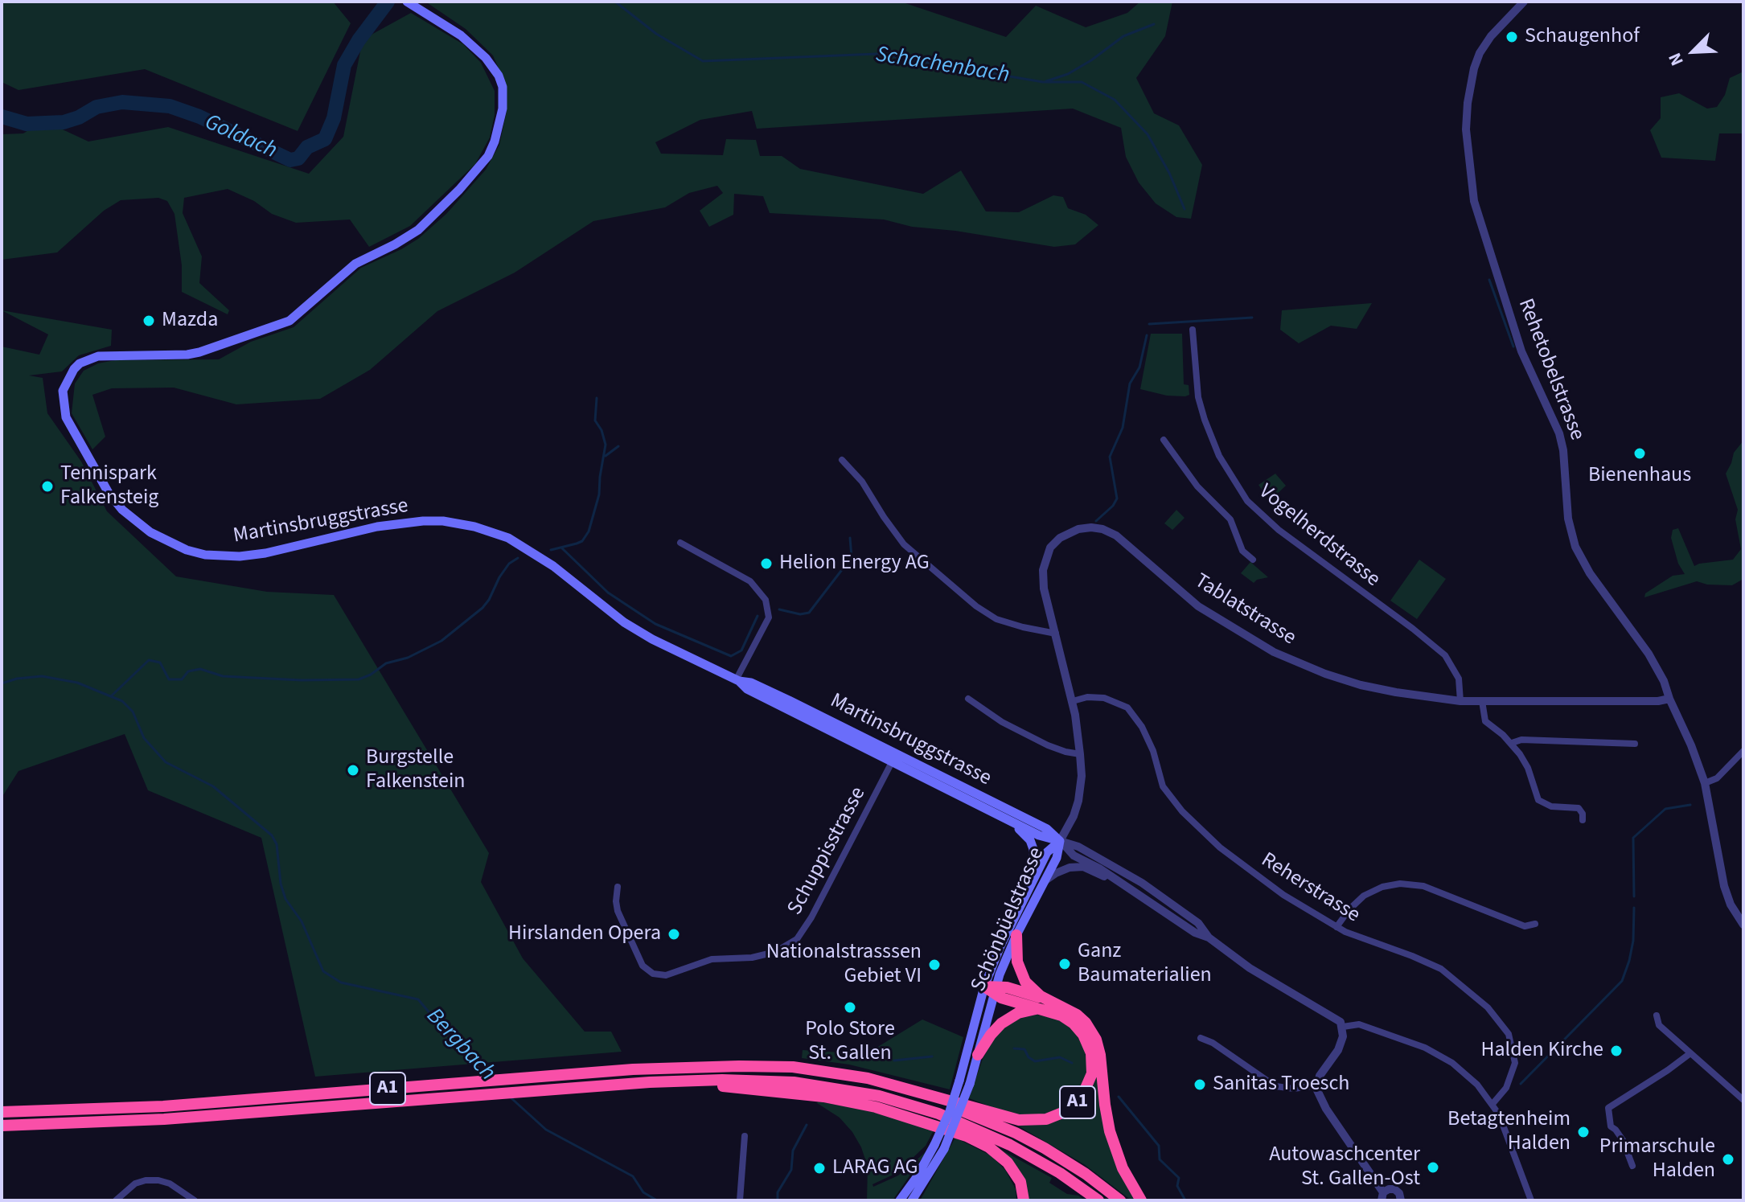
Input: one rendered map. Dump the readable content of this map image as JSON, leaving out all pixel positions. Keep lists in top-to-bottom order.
{
  "streets": {
    "highway": ["A1"],
    "main road": ["Martinsbruggstrasse", "Schönbüelstrasse"],
    "street": [
      "Rehetobelstrasse",
      "Vogelherdstrasse",
      "Tablatstrasse",
      "Schuppisstrasse",
      "Reherstrasse"
    ]
  },
  "crossings": [
    ["Rehetobelstrasse", "Tablatstrasse"],
    ["Martinsbruggstrasse", "Tablatstrasse"],
    ["Martinsbruggstrasse", "Schuppisstrasse"],
    ["Martinsbruggstrasse", "Schönbüelstrasse"],
    ["Vogelherdstrasse", "Tablatstrasse"],
    ["Tablatstrasse", "Reherstrasse"],
    ["Tablatstrasse", "Schönbüelstrasse"],
    ["Schönbüelstrasse", "A1"]
  ],
  "water": ["Schachenbach", "Goldach", "Bergbach"],
  "places": [
    "Schaugenhof",
    "Mazda",
    "Bienenhaus",
    "Tennispark Falkensteig",
    "Helion Energy AG",
    "Burgstelle Falkenstein",
    "Hirslanden Opera",
    "Ganz Baumaterialien",
    "Nationalstrasssen Gebiet VI",
    "Polo Store St. Gallen",
    "Halden Kirche",
    "Sanitas Troesch",
    "Betagtenheim Halden",
    "Primarschule Halden",
    "Autowaschcenter St. Gallen-Ost",
    "LARAG AG"
  ],
  "north": "bottom left"
}
